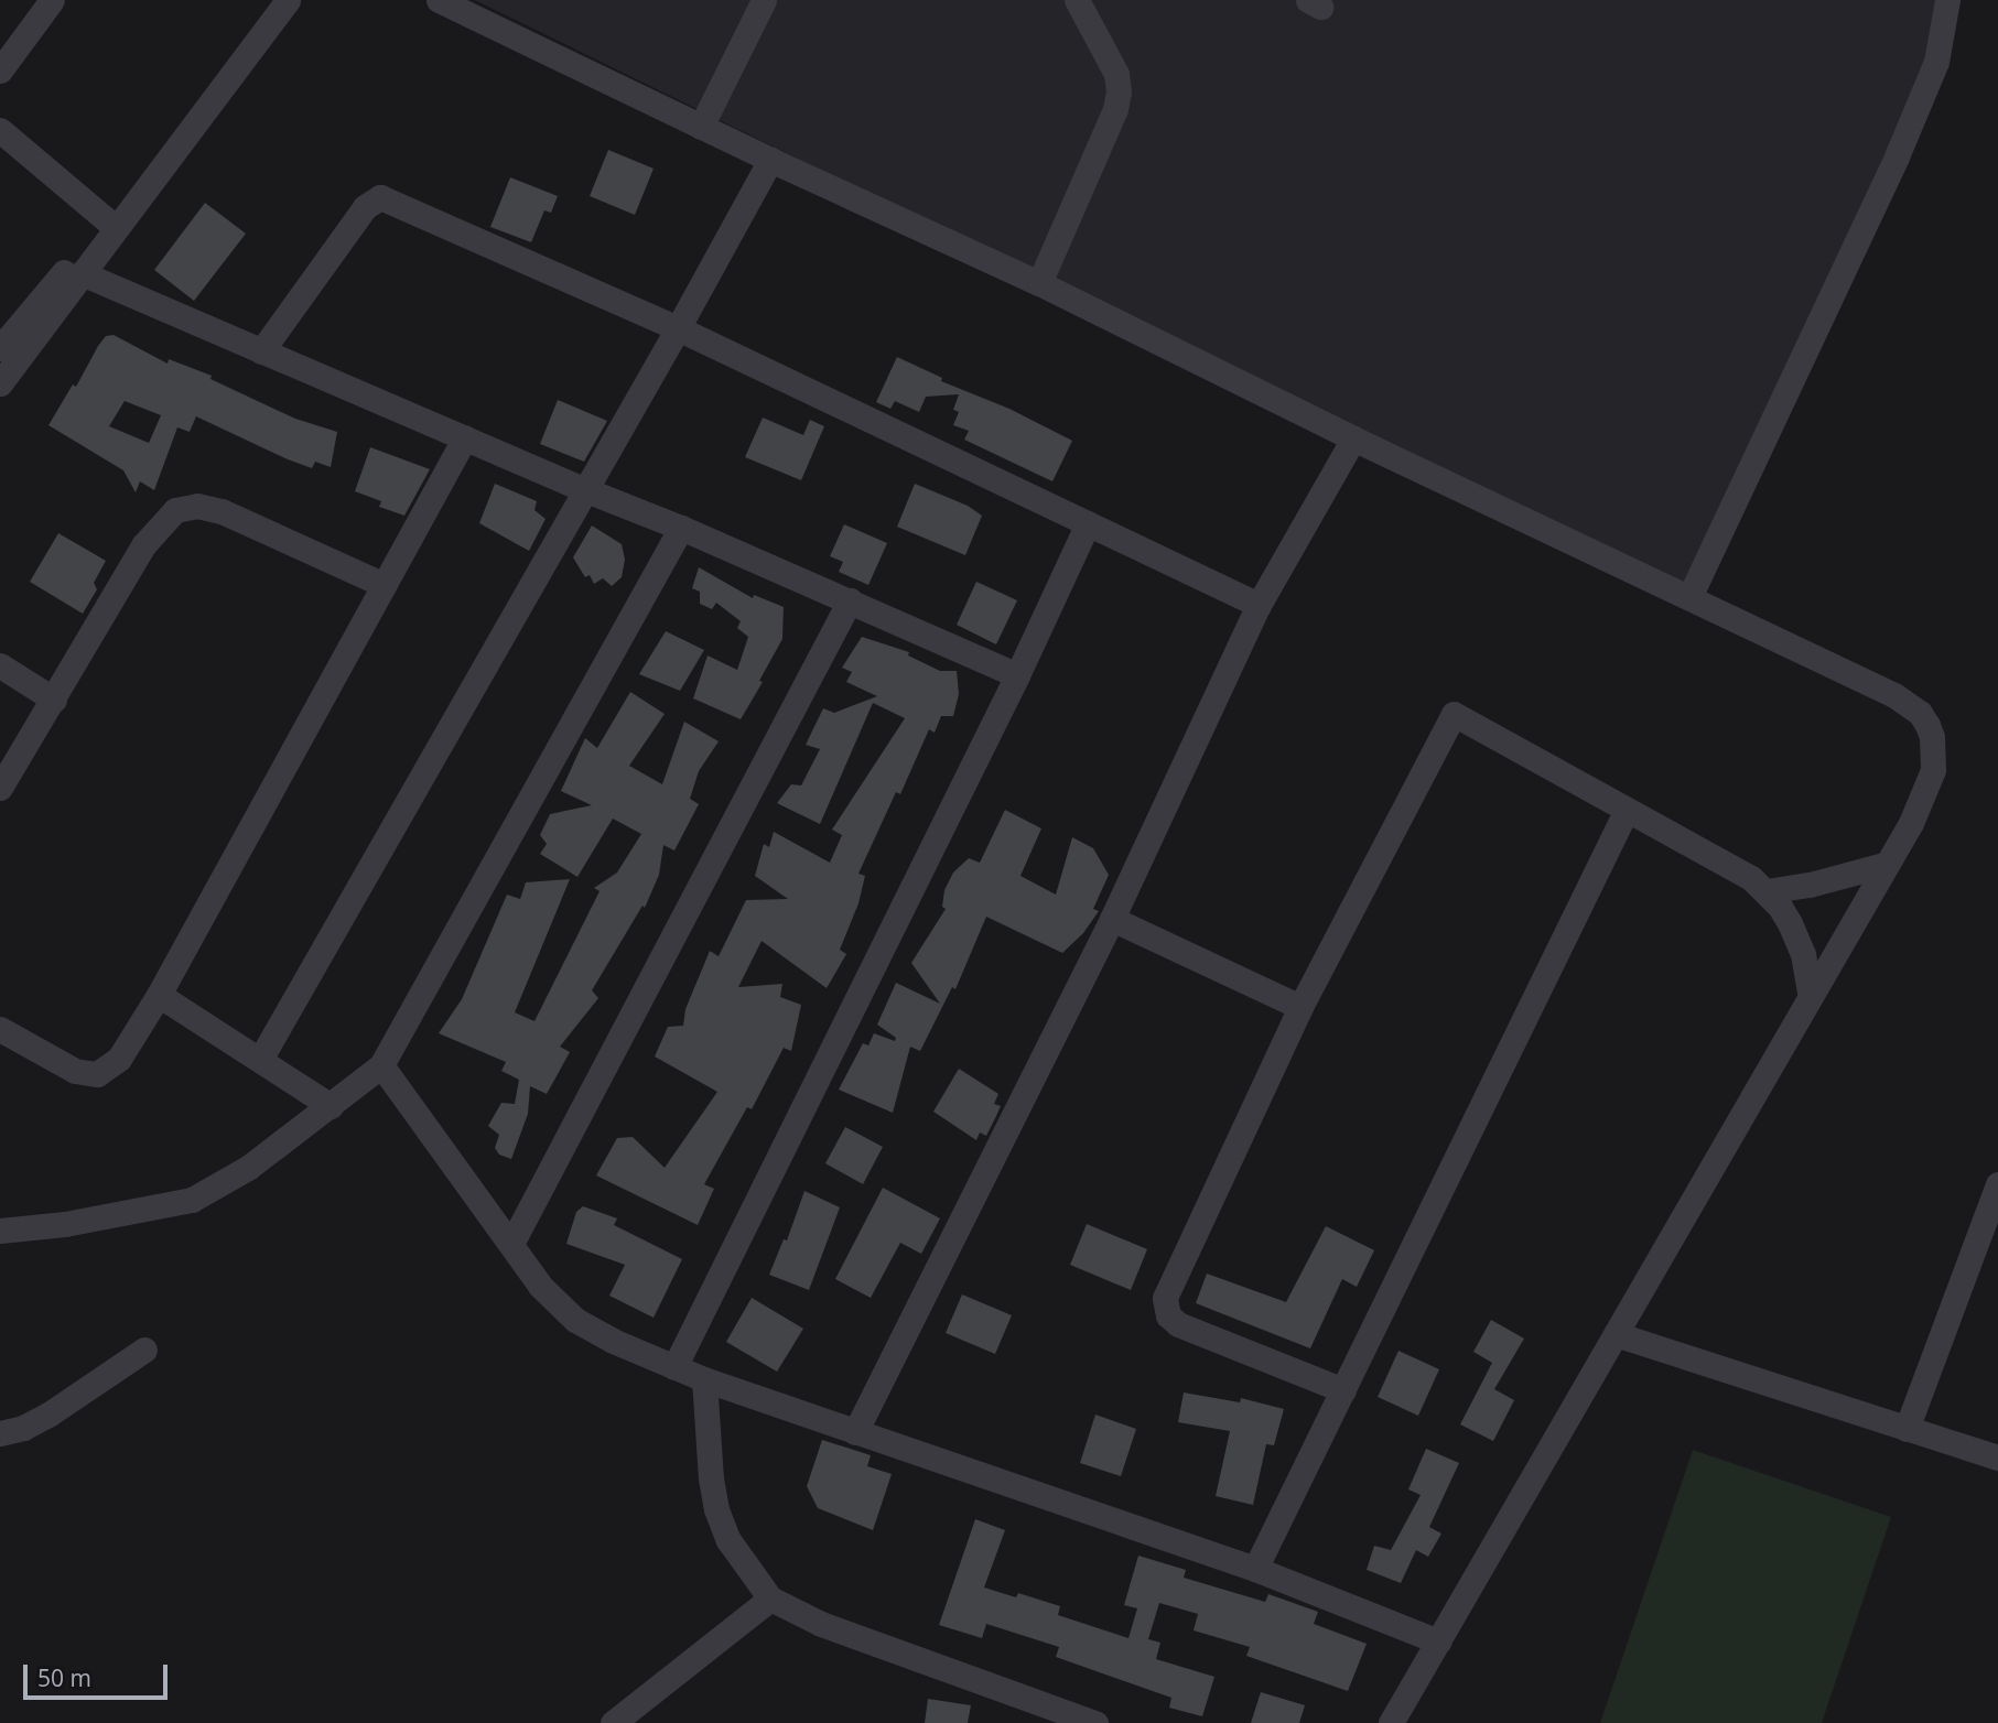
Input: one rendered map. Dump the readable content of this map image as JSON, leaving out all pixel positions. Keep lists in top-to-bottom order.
{
  "scale_bar": "50 m"
}
